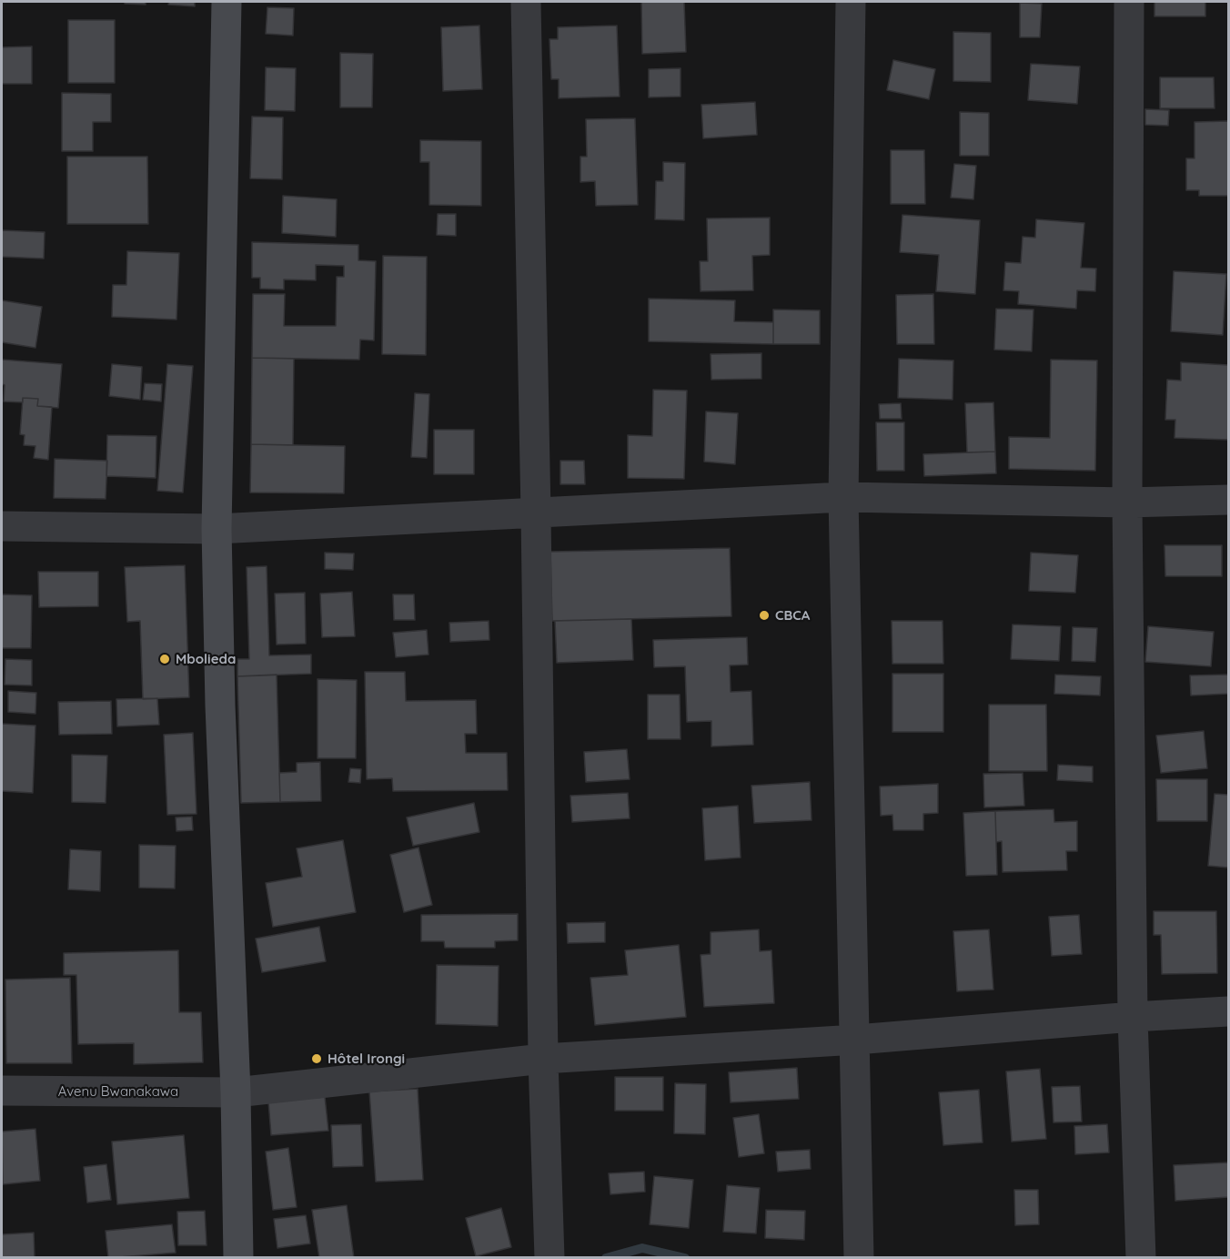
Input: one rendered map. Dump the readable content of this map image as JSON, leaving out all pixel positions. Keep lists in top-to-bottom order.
{
  "streets": {
    "street": ["Avenu Bwanakawa"]
  },
  "places": ["CBCA", "Mbolieda", "Hôtel Irongi"]
}
